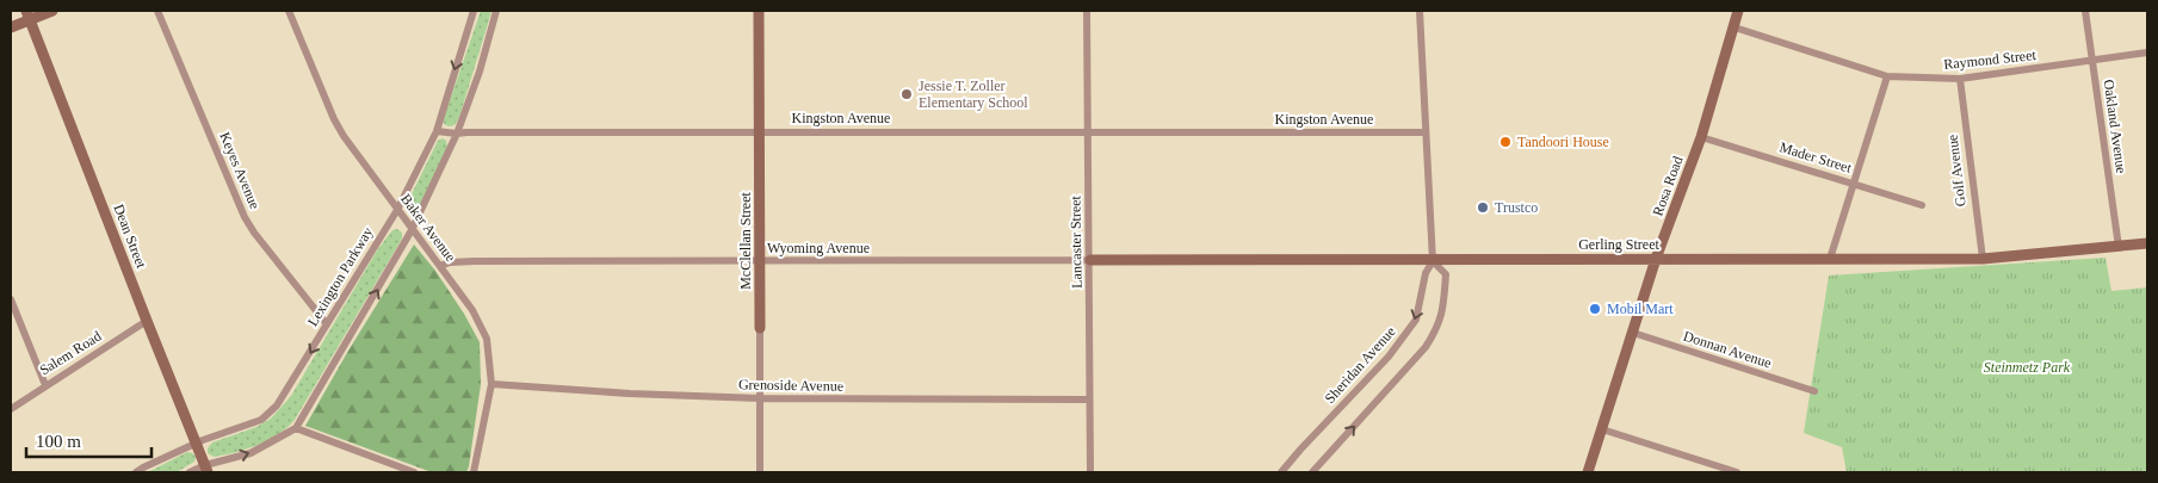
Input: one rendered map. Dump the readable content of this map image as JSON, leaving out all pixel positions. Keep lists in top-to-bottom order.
{
  "streets": {
    "street": [
      "Raymond Street",
      "Kingston Avenue",
      "Oakland Avenue",
      "Mader Street",
      "Keyes Avenue",
      "Golf Avenue",
      "Rosa Road",
      "Baker Avenue",
      "Dean Street",
      "McClellan Street",
      "Lancaster Street",
      "Gerling Street",
      "Wyoming Avenue",
      "Lexington Parkway",
      "Donnan Avenue",
      "Salem Road",
      "Sheridan Avenue",
      "Grenoside Avenue"
    ]
  },
  "crossings": [
    ["Raymond Street", "Oakland Avenue"],
    ["Raymond Street", "Golf Avenue"],
    ["Raymond Street", "Rosa Road"],
    ["Kingston Avenue", "McClellan Street"],
    ["Kingston Avenue", "Lancaster Street"],
    ["Kingston Avenue", "Lexington Parkway"],
    ["Kingston Avenue", "Sheridan Avenue"],
    ["Oakland Avenue", "Gerling Street"],
    ["Mader Street", "Rosa Road"],
    ["Keyes Avenue", "Lexington Parkway"],
    ["Golf Avenue", "Gerling Street"],
    ["Rosa Road", "Gerling Street"],
    ["Rosa Road", "Donnan Avenue"],
    ["Baker Avenue", "Wyoming Avenue"],
    ["Baker Avenue", "Lexington Parkway"],
    ["Baker Avenue", "Grenoside Avenue"],
    ["Dean Street", "Lexington Parkway"],
    ["Dean Street", "Salem Road"],
    ["McClellan Street", "Wyoming Avenue"],
    ["McClellan Street", "Grenoside Avenue"],
    ["Lancaster Street", "Gerling Street"],
    ["Lancaster Street", "Wyoming Avenue"],
    ["Lancaster Street", "Grenoside Avenue"],
    ["Gerling Street", "Wyoming Avenue"],
    ["Gerling Street", "Sheridan Avenue"]
  ],
  "parks": ["Steinmetz Park"],
  "places": [
    "Jessie T. Zoller Elementary School",
    "Tandoori House",
    "Trustco",
    "Mobil Mart"
  ],
  "scale_bar": "100 m"
}
